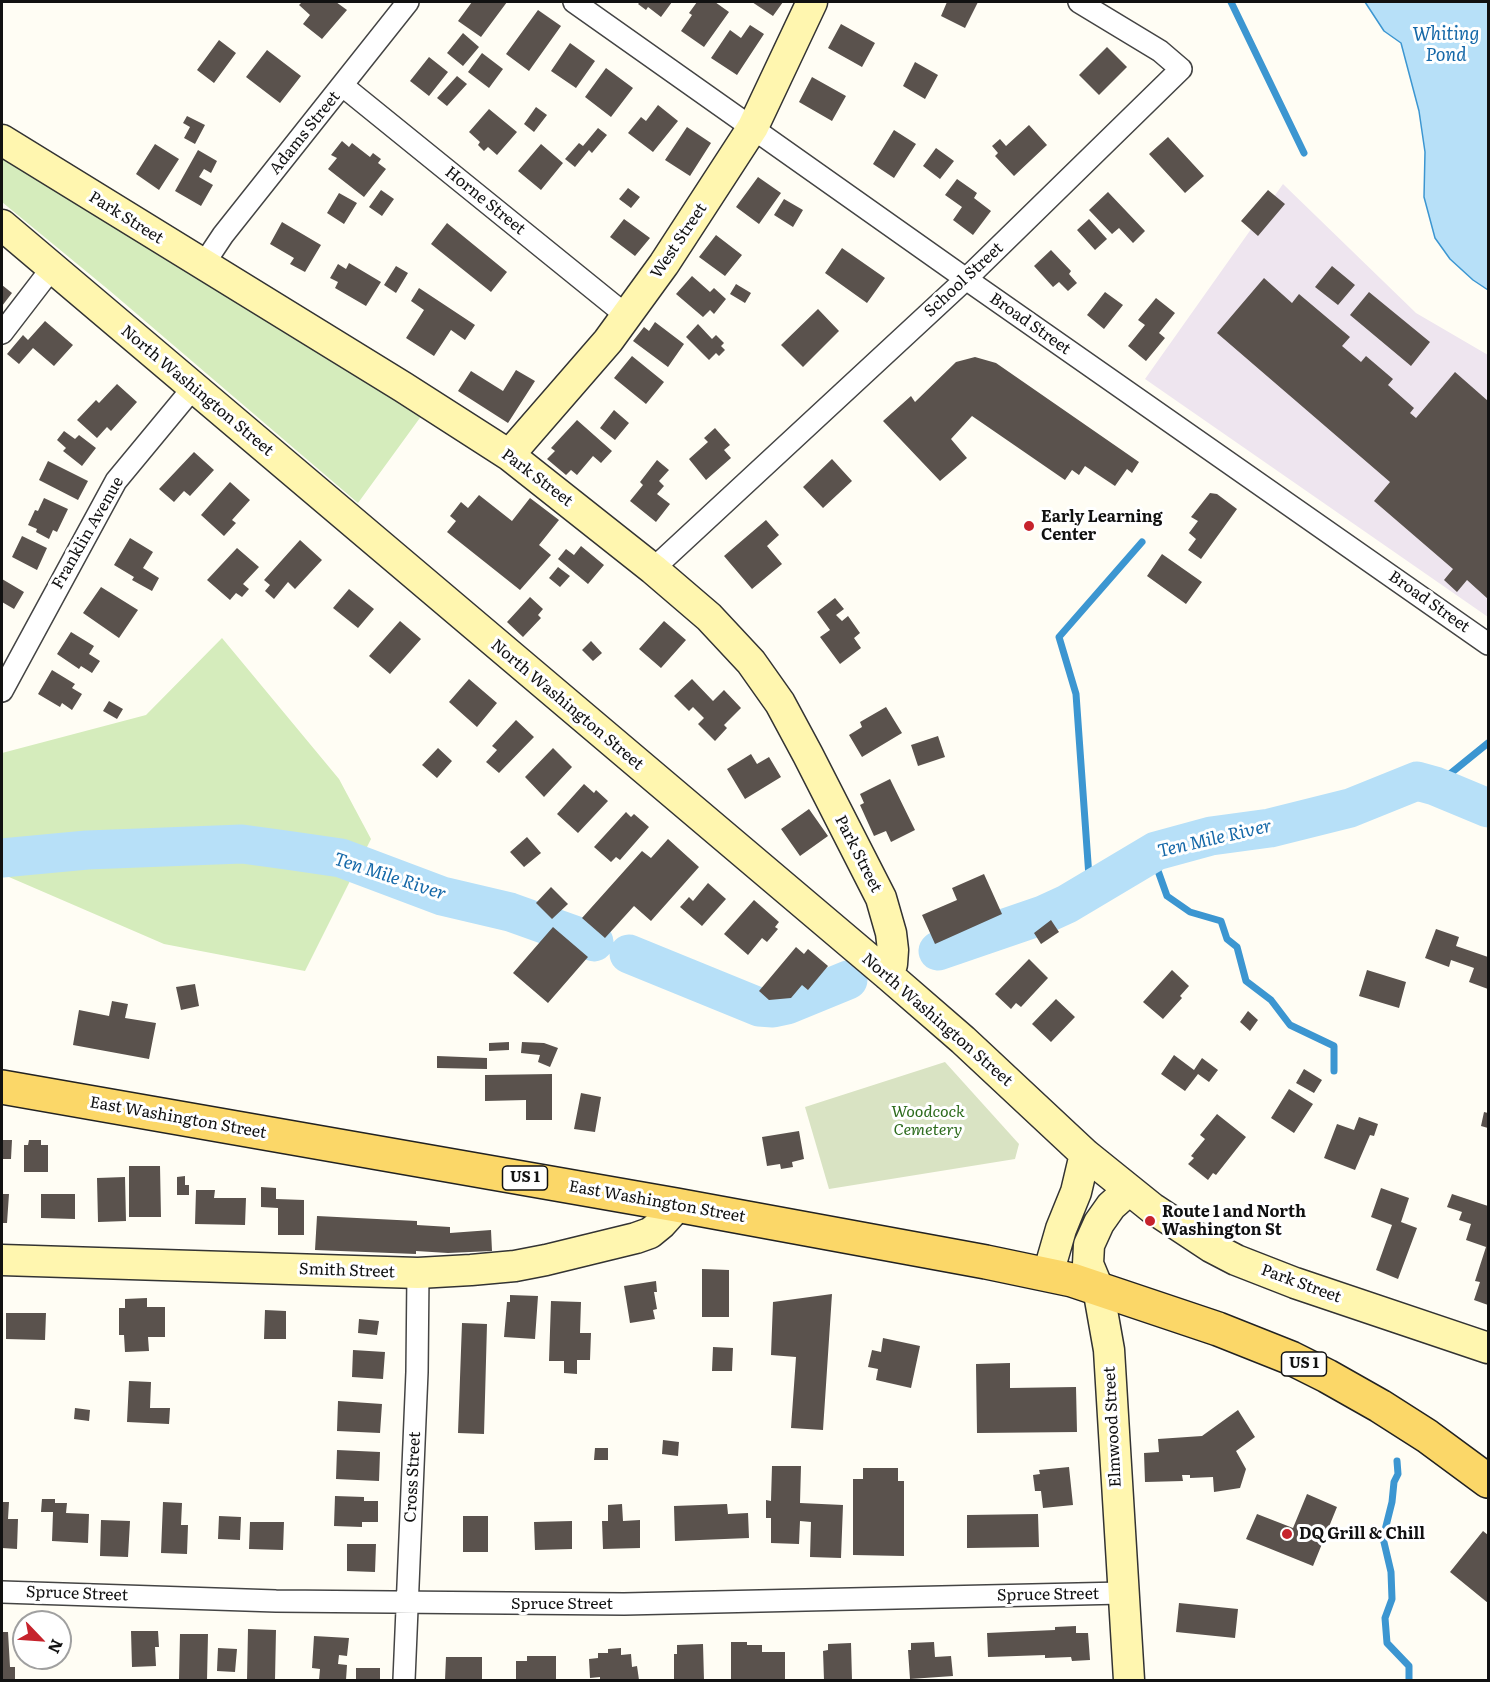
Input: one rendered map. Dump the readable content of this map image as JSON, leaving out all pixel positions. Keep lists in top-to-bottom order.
{
  "streets": {
    "main road": [
      "Park Street",
      "West Street",
      "North Washington Street",
      "East Washington Street",
      "US 1",
      "Smith Street",
      "Elmwood Street"
    ],
    "street": [
      "Adams Street",
      "Horne Street",
      "School Street",
      "Broad Street",
      "Franklin Avenue",
      "Cross Street",
      "Spruce Street"
    ]
  },
  "crossings": [
    ["Adams Street", "Horne Street"],
    ["Adams Street", "Park Street"],
    ["Horne Street", "West Street"],
    ["Park Street", "West Street"],
    ["Park Street", "School Street"],
    ["Park Street", "North Washington Street"],
    ["Park Street", "Elmwood Street"],
    ["West Street", "Broad Street"],
    ["School Street", "Broad Street"],
    ["North Washington Street", "Franklin Avenue"],
    ["North Washington Street", "Elmwood Street"],
    ["East Washington Street", "US 1"],
    ["East Washington Street", "Smith Street"],
    ["East Washington Street", "Elmwood Street"],
    ["US 1", "Elmwood Street"],
    ["Smith Street", "Cross Street"],
    ["Elmwood Street", "Spruce Street"],
    ["Cross Street", "Spruce Street"]
  ],
  "water": ["Whiting Pond", "Ten Mile River"],
  "parks": ["Woodcock Cemetery"],
  "places": ["Early Learning Center", "Route 1 and North Washington St", "DQ Grill & Chill"],
  "north": "bottom right"
}
